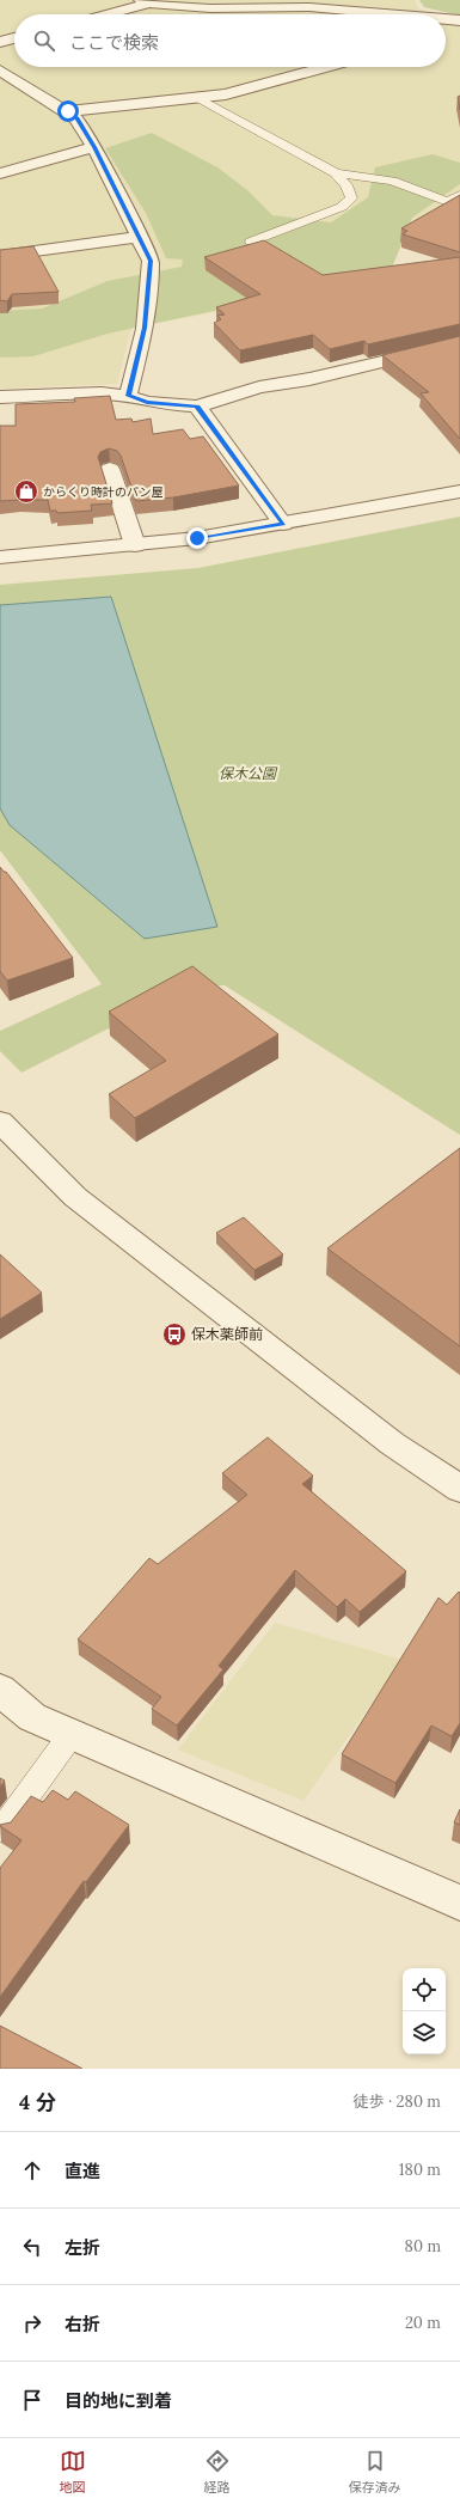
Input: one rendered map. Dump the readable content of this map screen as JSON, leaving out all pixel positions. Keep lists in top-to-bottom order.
{
  "parks": ["保木公園"],
  "places": {
    "shop": ["からくり時計のパン屋"],
    "bus stop": ["保木薬師前"]
  },
  "page": {
    "search": "ここで検索",
    "heading": ["4 分", "徒歩 · 280 m"],
    "list": [
      ["直進", "180 m"],
      ["左折", "80 m"],
      ["右折", "20 m"],
      "目的地に到着"
    ],
    "nav": ["地図", "経路", "保存済み"]
  }
}
